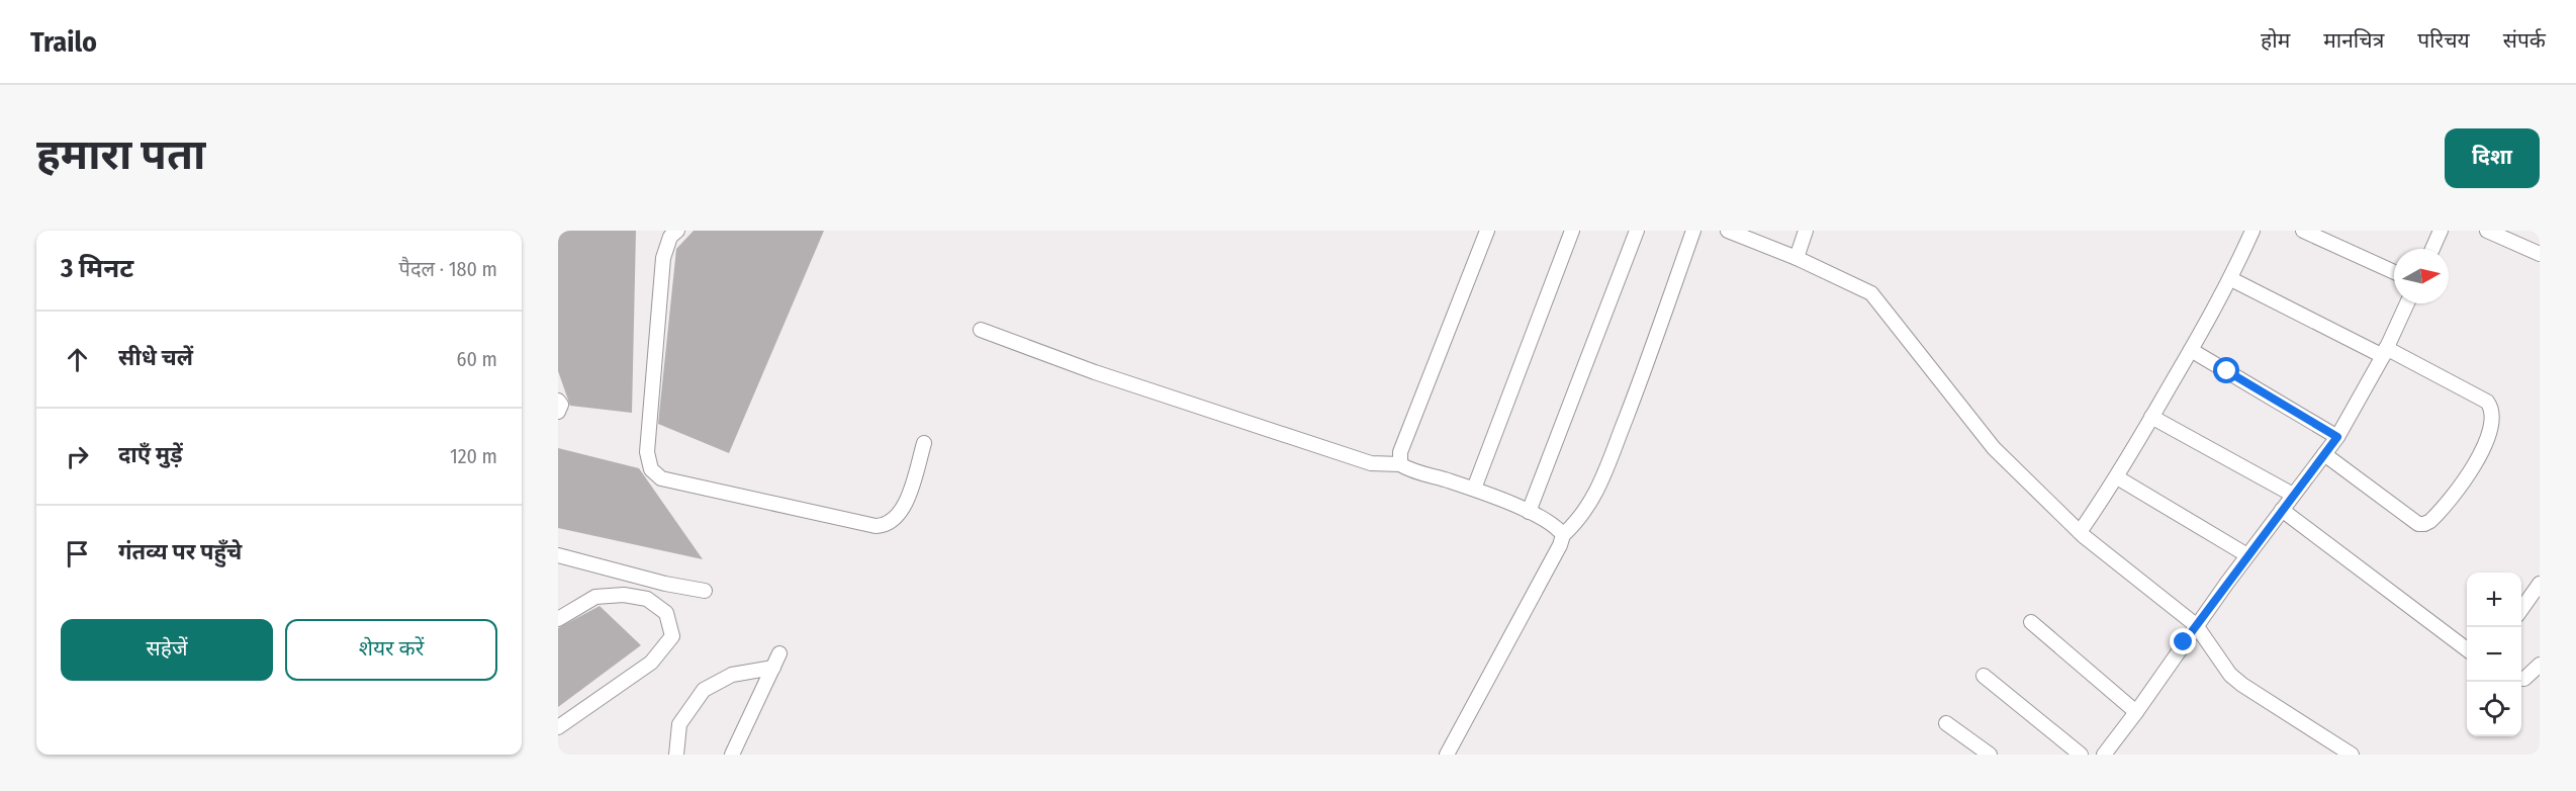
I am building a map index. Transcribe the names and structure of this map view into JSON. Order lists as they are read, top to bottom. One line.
{"north":"right","page":{"header":"Trailo","nav":["होम","मानचित्र","परिचय","संपर्क"],"buttons":["दिशा",["सहेजें","शेयर करें"]],"title":"हमारा पता","heading":["3 मिनट","पैदल · 180 m"],"list":[["सीधे चलें","60 m"],["दाएँ मुड़ें","120 m"],"गंतव्य पर पहुँचे"],"map_buttons":["+","−"]}}
